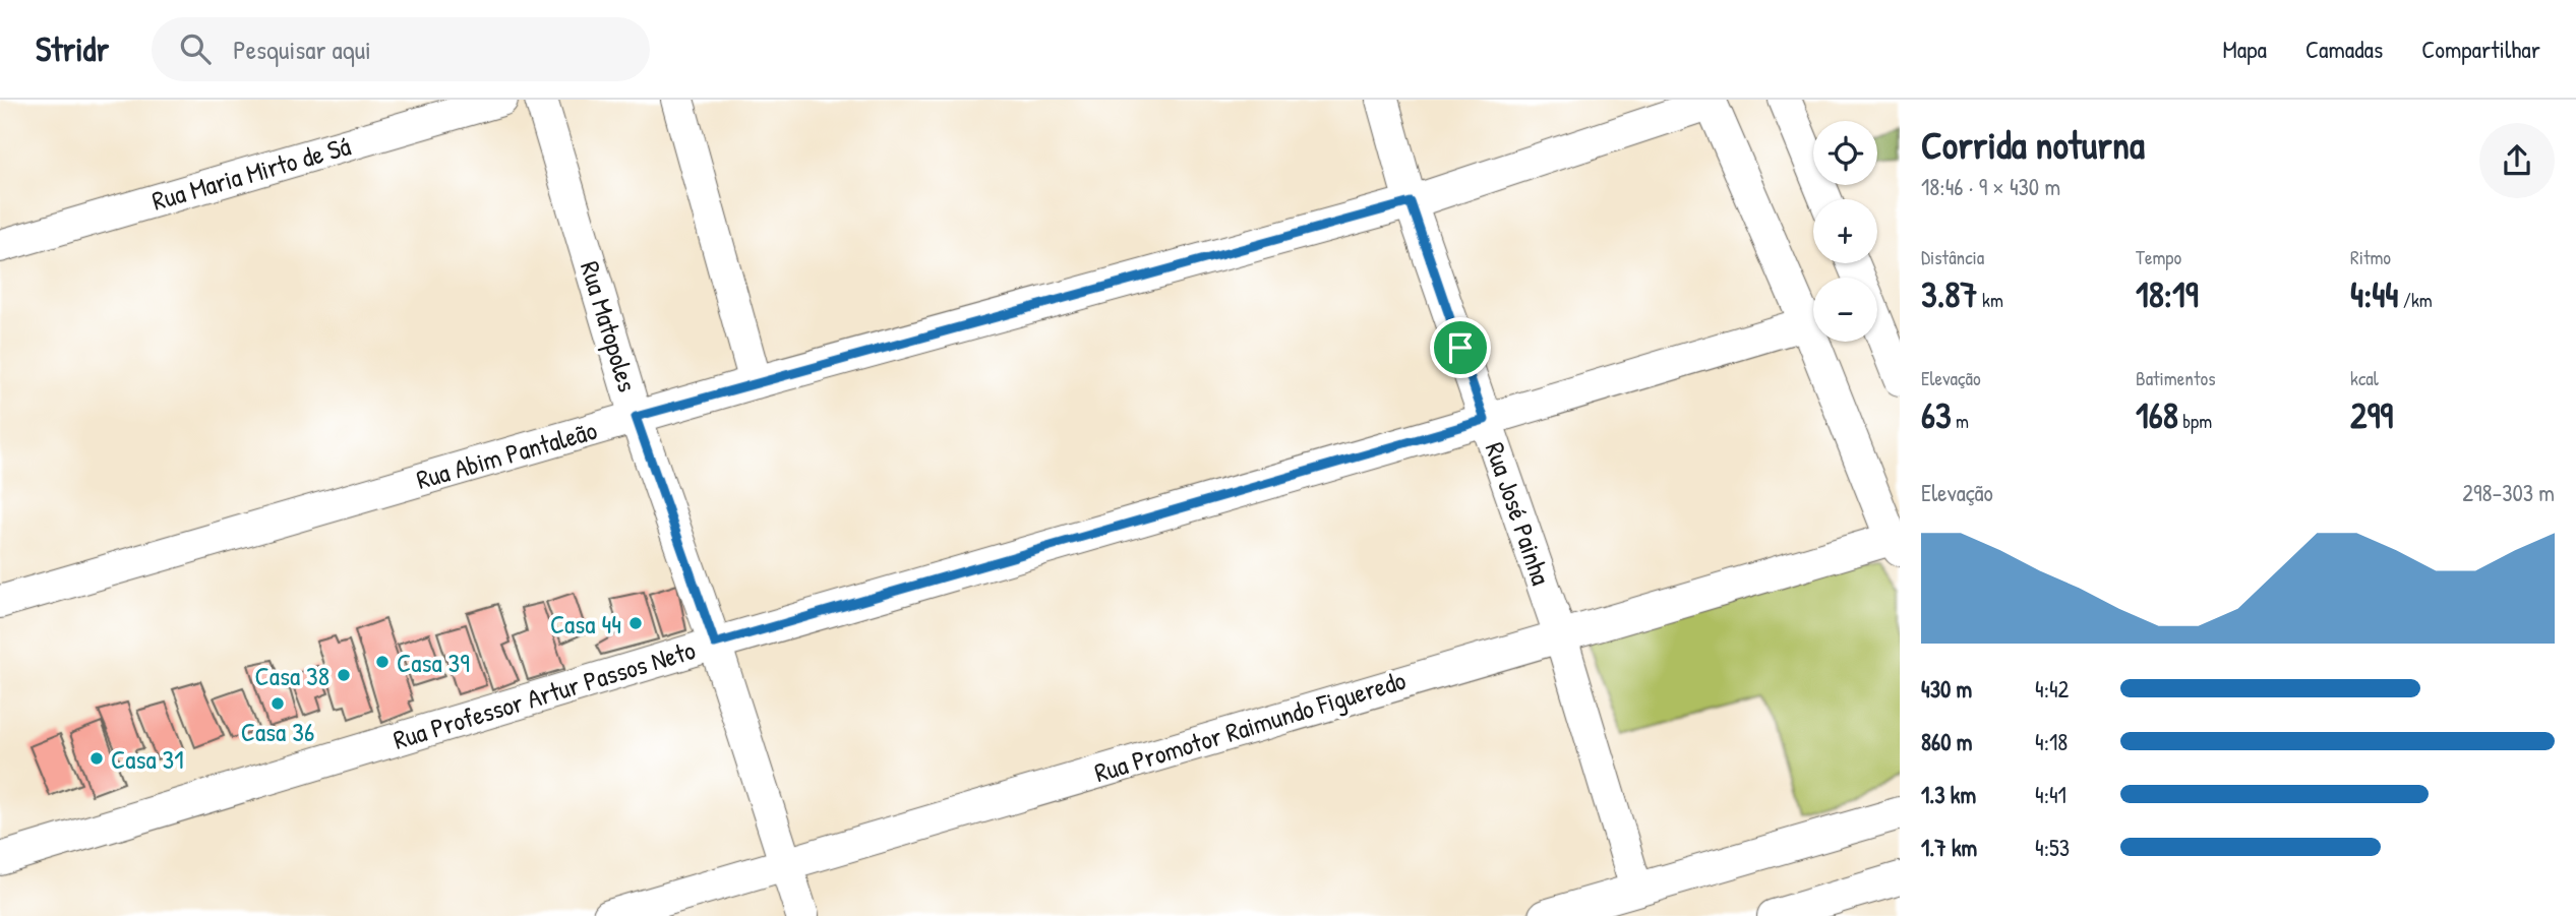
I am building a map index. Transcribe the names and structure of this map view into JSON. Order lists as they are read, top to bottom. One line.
{"streets":{"street":["Rua Maria Mirto de Sá","Rua Matopoles","Rua Abim Pantaleão","Rua José Painha","Rua Professor Artur Passos Neto","Rua Promotor Raimundo Figueredo"]},"crossings":[["Rua Matopoles","Rua Abim Pantaleão"],["Rua Matopoles","Rua Professor Artur Passos Neto"],["Rua Matopoles","Rua Promotor Raimundo Figueredo"],["Rua Abim Pantaleão","Rua José Painha"],["Rua José Painha","Rua Professor Artur Passos Neto"],["Rua José Painha","Rua Promotor Raimundo Figueredo"]],"places":["Casa 44","Casa 39","Casa 38","Casa 36","Casa 31"],"page":{"header":"Stridr","search":"Pesquisar aqui","nav":["Mapa","Camadas","Compartilhar"],"heading":["Corrida noturna","18:46 · 9 × 430 m"],"map_buttons":["+","−"],"stats":[["Distância","3.87 km"],["Tempo","18:19"],["Ritmo","4:44 /km"],["Elevação","63 m"],["Batimentos","168 bpm"],["kcal","299"]],"chart":["Elevação","298–303 m"],"list":[{"name":"430 m","note":"4:42"},{"name":"860 m","note":"4:18"},{"name":"1.3 km","note":"4:41"},{"name":"1.7 km","note":"4:53"}]}}
